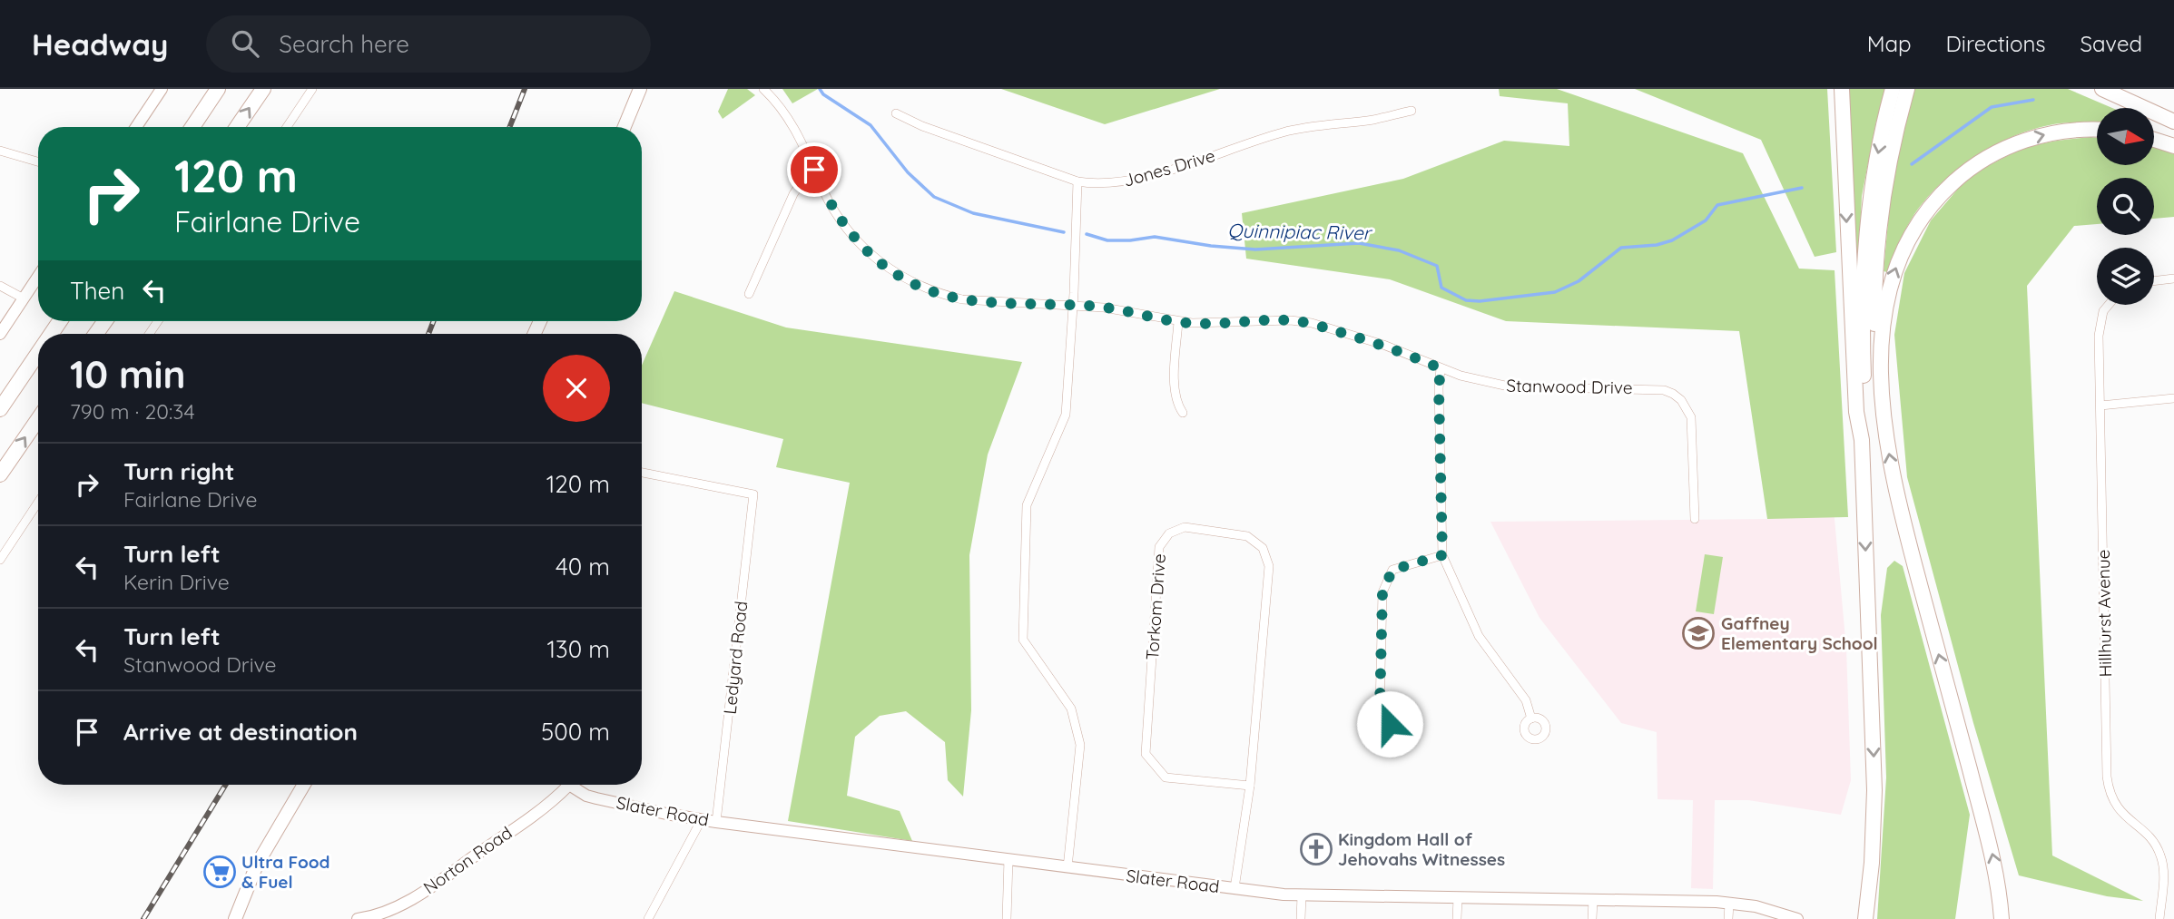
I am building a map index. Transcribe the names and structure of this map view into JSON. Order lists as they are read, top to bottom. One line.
{"streets":{"main road":["Slater Road","Norton Road"],"street":["Jones Drive","Stanwood Drive","Torkom Drive","Hillhurst Avenue","Ledyard Road"]},"crossings":[["Torkom Drive","Slater Road"],["Ledyard Road","Slater Road"]],"water":["Quinnipiac River"],"places":{"school or university":["Gaffney Elementary School"],"church":["Kingdom Hall of Jehovahs Witnesses"],"supermarket":["Ultra Food & Fuel"]},"north":"right","page":{"header":"Headway","search":"Search here","nav":["Map","Directions","Saved"],"turn":["120 m","Fairlane Drive"],"then":"Then","heading":["10 min","790 m · 20:34"],"list":[{"name":"Turn right","note":"Fairlane Drive","value":"120 m"},{"name":"Turn left","note":"Kerin Drive","value":"40 m"},{"name":"Turn left","note":"Stanwood Drive","value":"130 m"},{"name":"Arrive at destination","value":"500 m"}]}}
